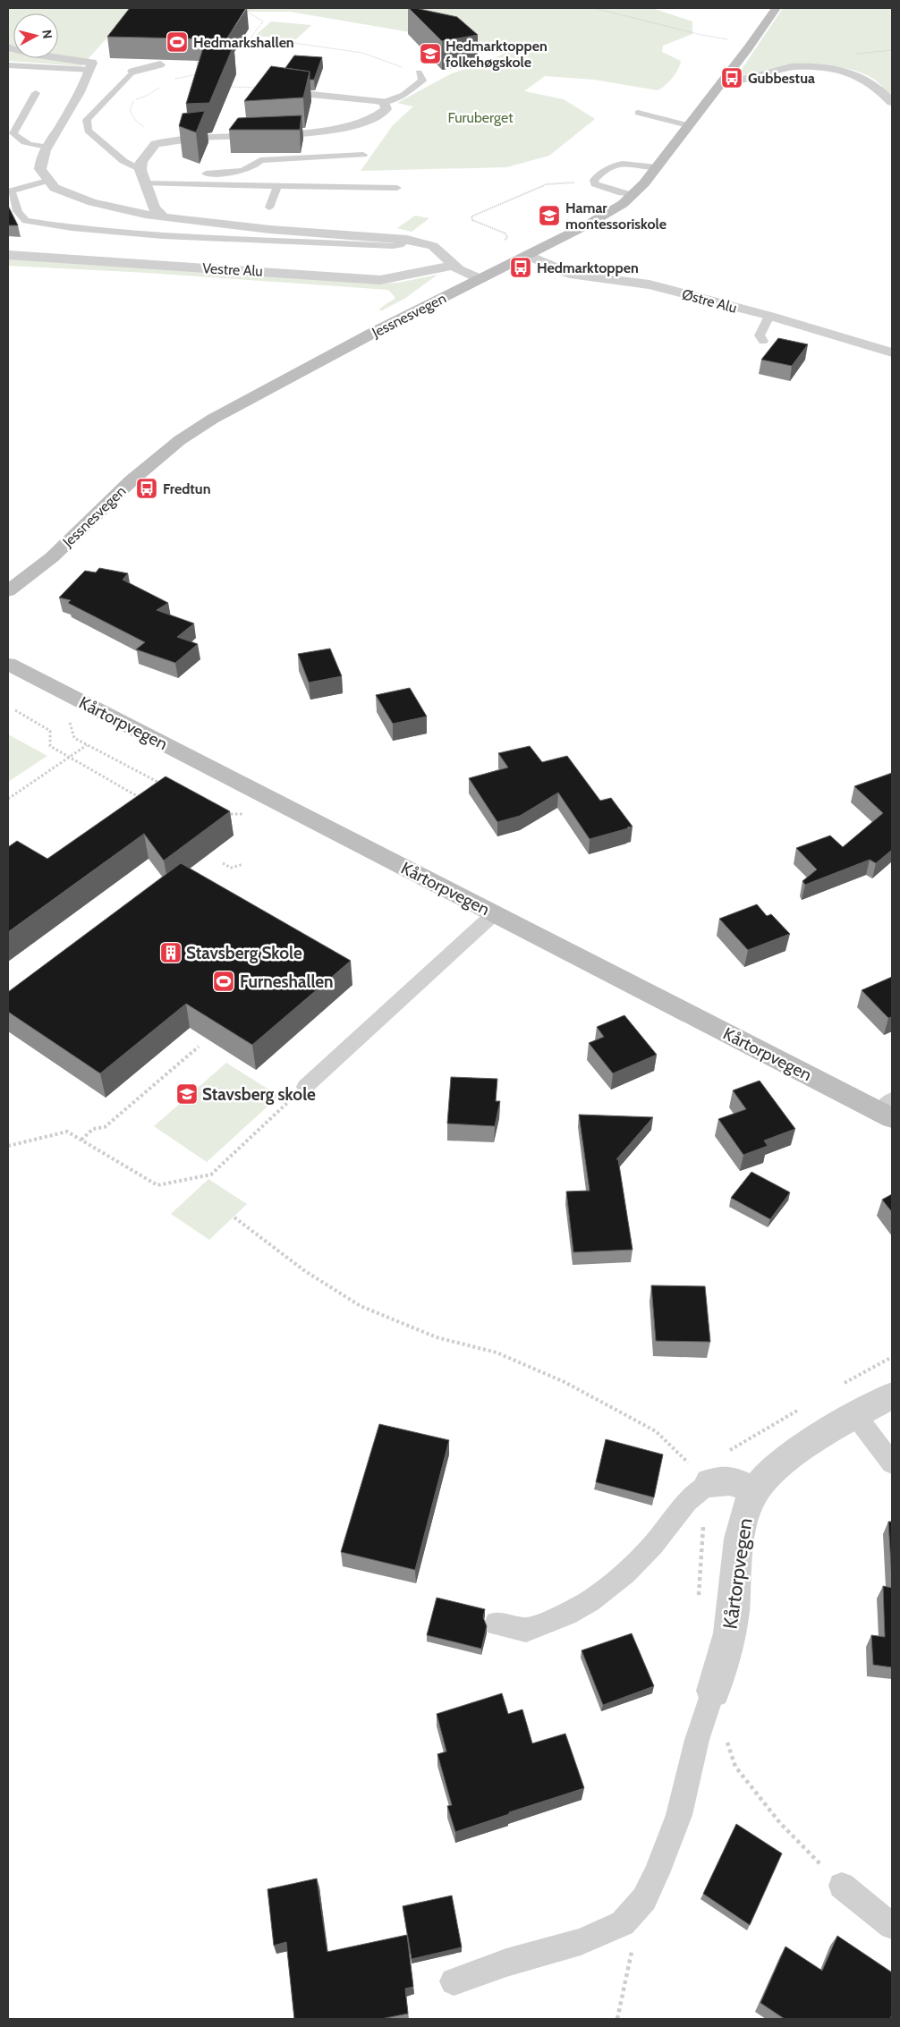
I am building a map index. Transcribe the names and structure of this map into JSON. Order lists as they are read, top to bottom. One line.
{"streets":{"main road":["Jessnesvegen","Kårtorpvegen"],"street":["Vestre Alu","Østre Alu"]},"crossings":[["Østre Alu","Jessnesvegen"]],"parks":["Furuberget"],"places":{"sports":["Hedmarkshallen","Furneshallen"],"school or university":["Hedmarktoppen folkehøgskole","Hamar montessoriskole","Stavsberg skole"],"bus stop":["Gubbestua","Hedmarktoppen","Fredtun"],"building":["Stavsberg Skole"]},"north":"right"}
